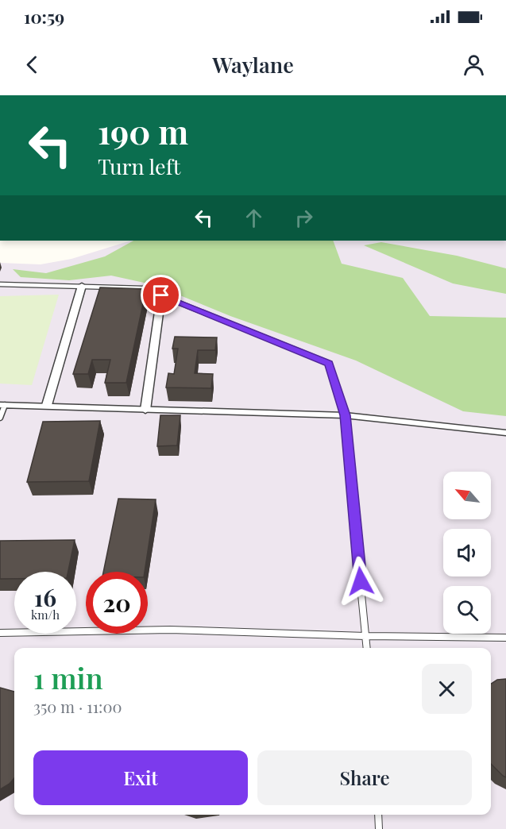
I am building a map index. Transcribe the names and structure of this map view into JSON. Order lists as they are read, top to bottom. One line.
{"north":"top left","page":{"status":"10:59","header":"Waylane","turn":["190 m","Turn left"],"speed":"16 km/h","limit":"20","heading":["1 min","350 m · 11:00"],"buttons":["Exit","Share"]}}
